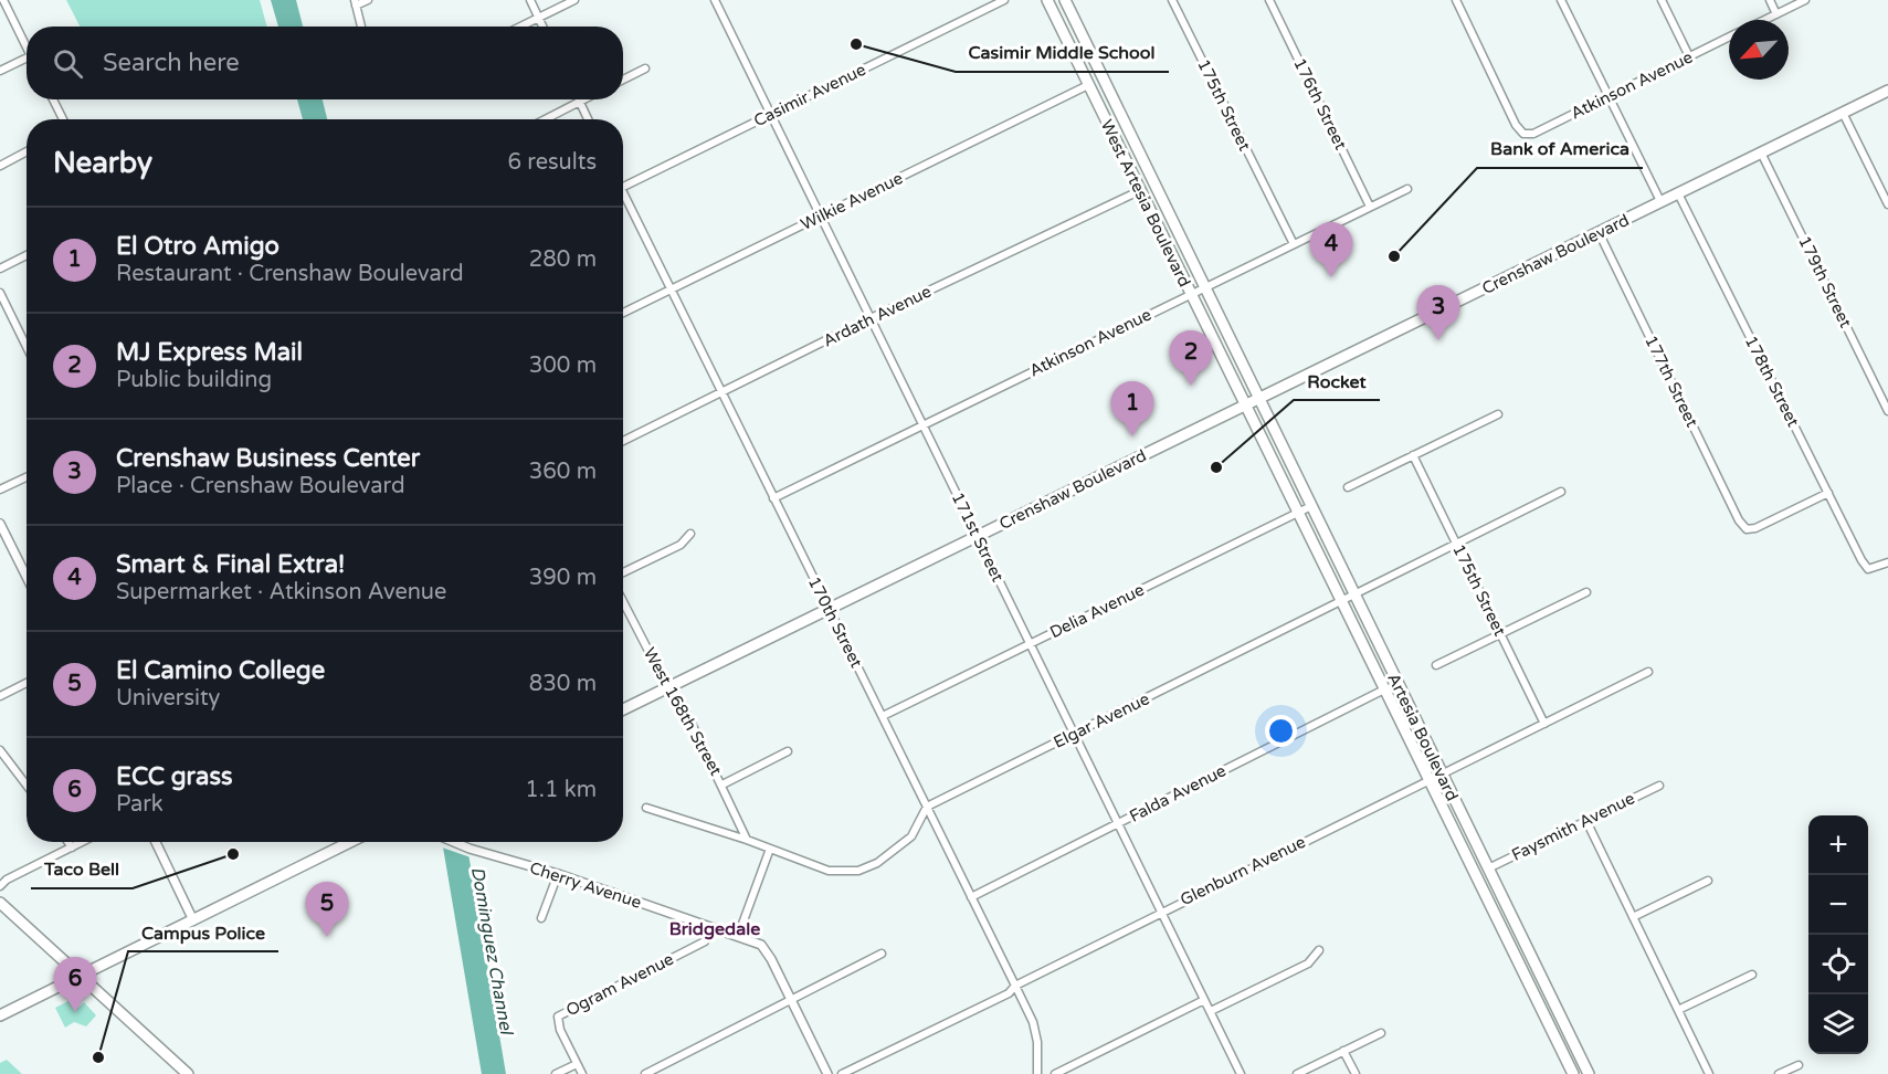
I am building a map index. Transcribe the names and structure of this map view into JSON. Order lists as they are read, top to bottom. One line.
{"streets":{"main road":["West Artesia Boulevard","Crenshaw Boulevard","Artesia Boulevard"],"street":["Atkinson Avenue","Casimir Avenue","176th Street","175th Street","Wilkie Avenue","179th Street","Ardath Avenue","177th Street","178th Street","171st Street","Delia Avenue","170th Street","West 168th Street","Elgar Avenue","Falda Avenue","Faysmith Avenue","Glenburn Avenue","Cherry Avenue","Ogram Avenue"]},"crossings":[["Atkinson Avenue","176th Street"],["Atkinson Avenue","175th Street"],["Atkinson Avenue","West Artesia Boulevard"],["Atkinson Avenue","171st Street"],["Atkinson Avenue","170th Street"],["Casimir Avenue","171st Street"],["175th Street","Elgar Avenue"],["175th Street","Glenburn Avenue"],["Wilkie Avenue","West Artesia Boulevard"],["Wilkie Avenue","171st Street"],["Wilkie Avenue","170th Street"],["West Artesia Boulevard","Crenshaw Boulevard"],["West Artesia Boulevard","Ardath Avenue"],["West Artesia Boulevard","Artesia Boulevard"],["Crenshaw Boulevard","179th Street"],["Crenshaw Boulevard","177th Street"],["Crenshaw Boulevard","178th Street"],["Crenshaw Boulevard","171st Street"],["Crenshaw Boulevard","170th Street"],["Crenshaw Boulevard","West 168th Street"],["Crenshaw Boulevard","Artesia Boulevard"],["Ardath Avenue","171st Street"],["Ardath Avenue","170th Street"],["177th Street","178th Street"],["171st Street","Delia Avenue"],["171st Street","Elgar Avenue"],["171st Street","Falda Avenue"],["171st Street","Glenburn Avenue"],["Delia Avenue","170th Street"],["Delia Avenue","Artesia Boulevard"],["170th Street","Elgar Avenue"],["170th Street","Falda Avenue"],["170th Street","Glenburn Avenue"],["Elgar Avenue","Artesia Boulevard"],["Artesia Boulevard","Falda Avenue"],["Artesia Boulevard","Faysmith Avenue"],["Artesia Boulevard","Glenburn Avenue"],["Cherry Avenue","Ogram Avenue"]],"districts":["Bridgedale"],"water":["Dominguez Channel"],"places":["Casimir Middle School","Bank of America","Rocket","Taco Bell","Campus Police"],"north":"bottom left","page":{"search":"Search here","heading":["Nearby","6 results"],"list":[{"mark":"1","name":"El Otro Amigo","note":"Restaurant · Crenshaw Boulevard","value":"280 m"},{"mark":"2","name":"MJ Express Mail","note":"Public building","value":"300 m"},{"mark":"3","name":"Crenshaw Business Center","note":"Place · Crenshaw Boulevard","value":"360 m"},{"mark":"4","name":"Smart & Final Extra!","note":"Supermarket · Atkinson Avenue","value":"390 m"},{"mark":"5","name":"El Camino College","note":"University","value":"830 m"},{"mark":"6","name":"ECC grass","note":"Park","value":"1.1 km"}],"pins":["4","3","2","1","5","6"],"map_buttons":["+","−"]}}
